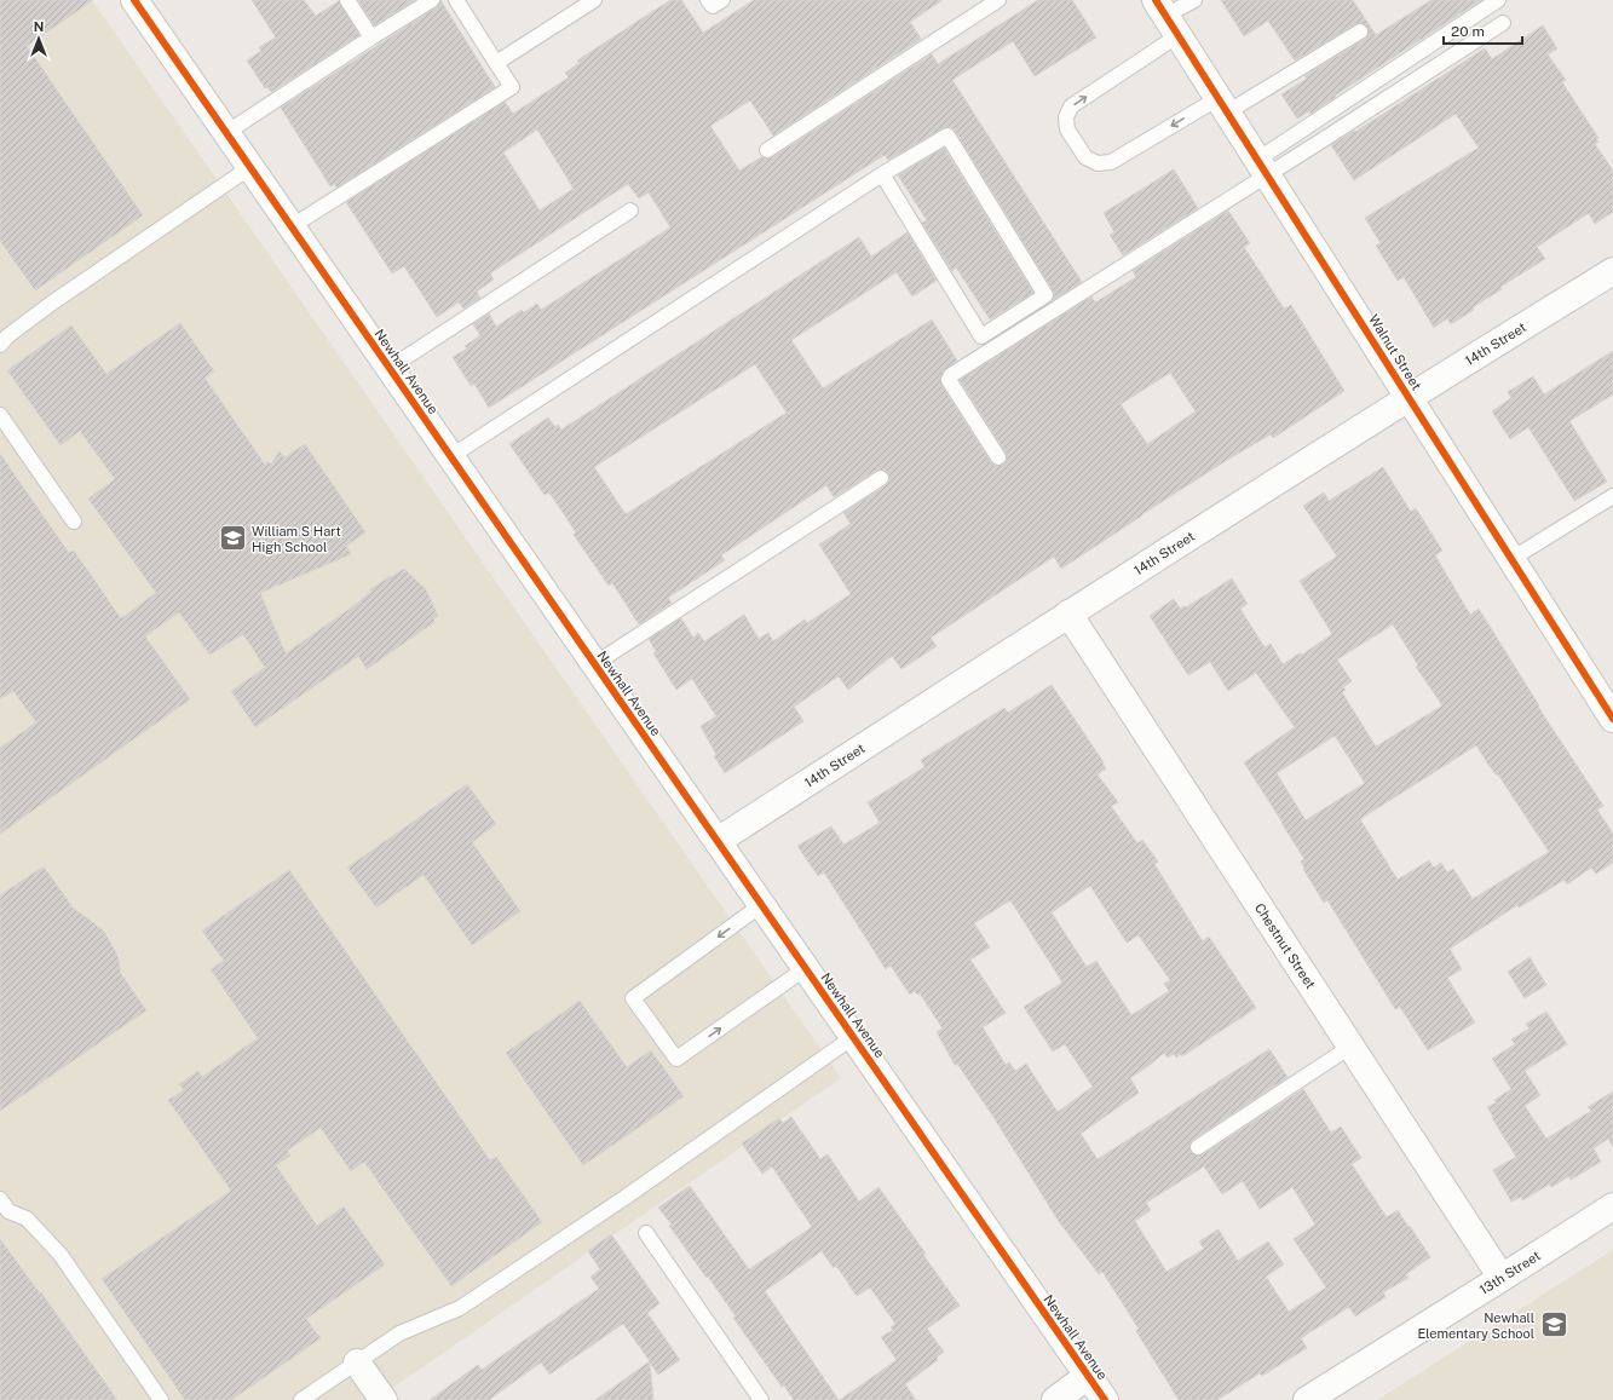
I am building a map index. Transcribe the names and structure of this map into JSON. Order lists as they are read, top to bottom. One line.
{"streets":{"street":["14th Street","Walnut Street","Newhall Avenue","Chestnut Street","13th Street"]},"crossings":[["14th Street","Walnut Street"],["14th Street","Newhall Avenue"],["14th Street","Chestnut Street"],["Chestnut Street","13th Street"]],"places":{"school or university":["William S Hart High School","Newhall Elementary School"]},"scale_bar":"20 m","north":"top"}
